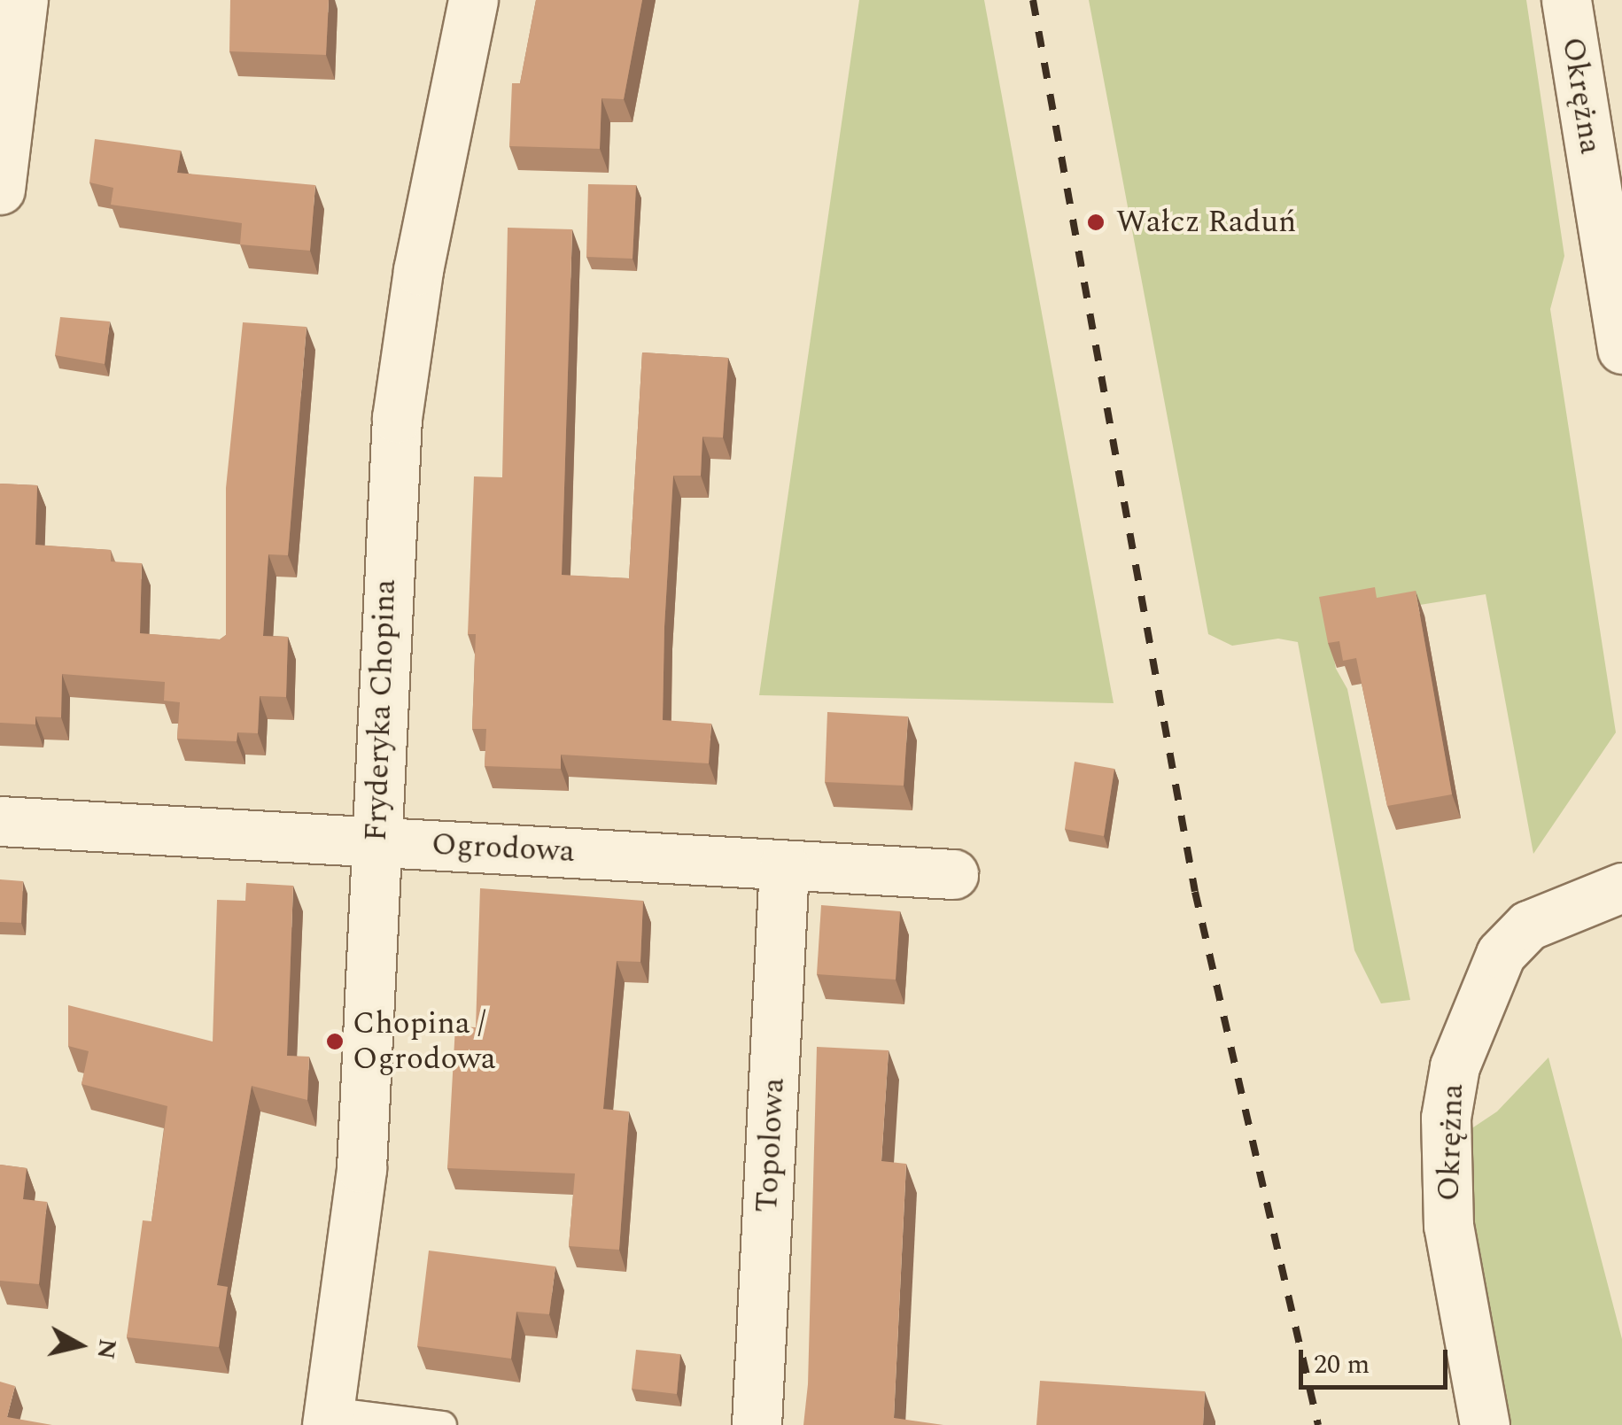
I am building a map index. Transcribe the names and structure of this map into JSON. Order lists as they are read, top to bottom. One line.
{"streets":{"street":["Okrężna","Fryderyka Chopina","Ogrodowa","Topolowa"]},"crossings":[["Fryderyka Chopina","Ogrodowa"],["Ogrodowa","Topolowa"]],"places":["Wałcz Raduń","Chopina / Ogrodowa"],"scale_bar":"20 m","north":"right"}
